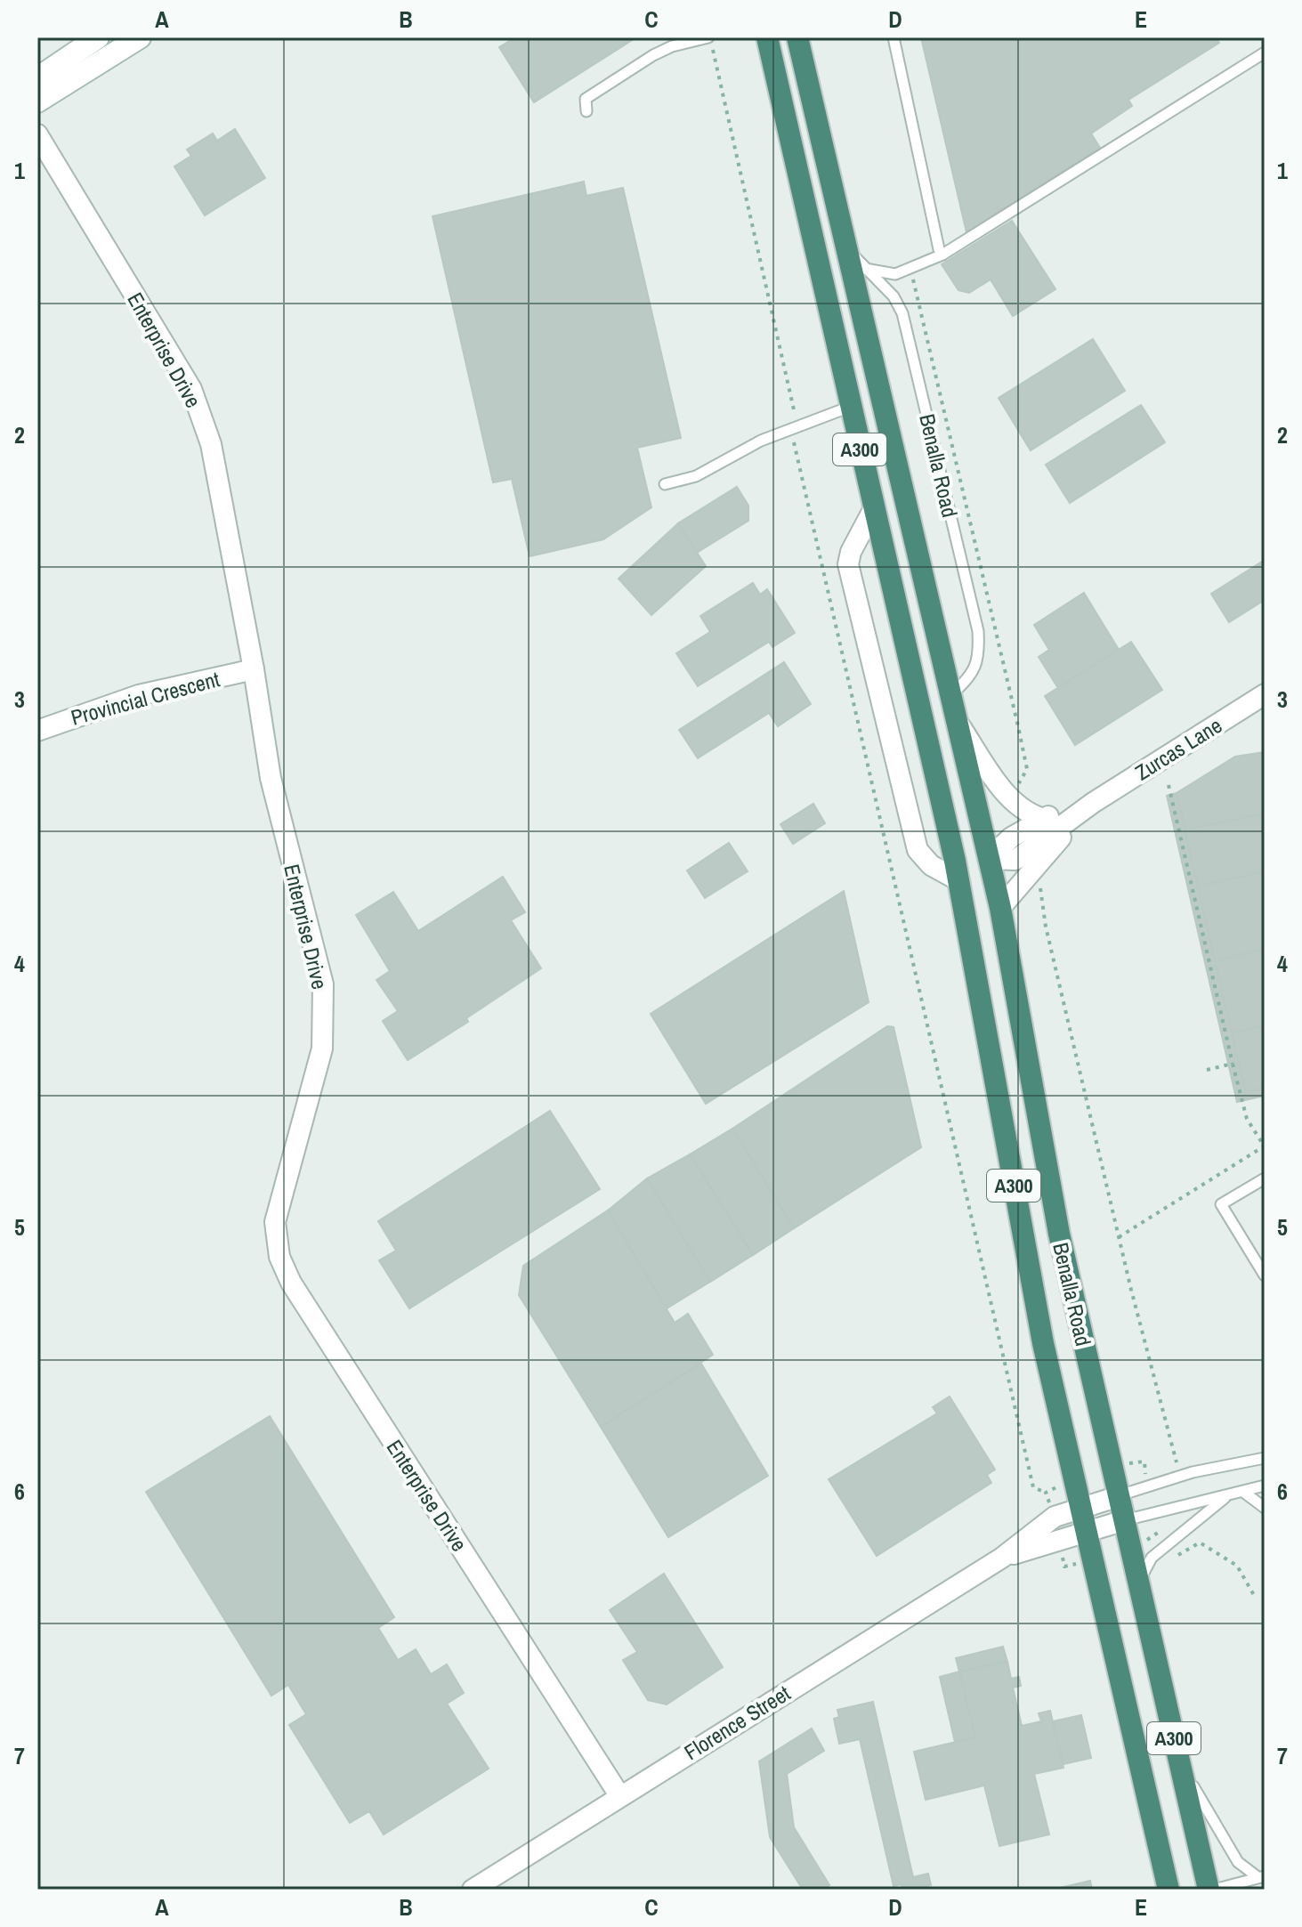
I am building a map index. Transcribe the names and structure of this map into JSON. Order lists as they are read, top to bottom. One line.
{"streets":{"highway":["A300","Benalla Road"],"street":["Enterprise Drive","Provincial Crescent","Zurcas Lane","Florence Street"]},"crossings":[["Enterprise Drive","Provincial Crescent"],["Enterprise Drive","Florence Street"],["Benalla Road","Zurcas Lane"],["Benalla Road","Florence Street"]],"grid":{"columns":["A","B","C","D","E"],"rows":["1","2","3","4","5","6","7"]}}
